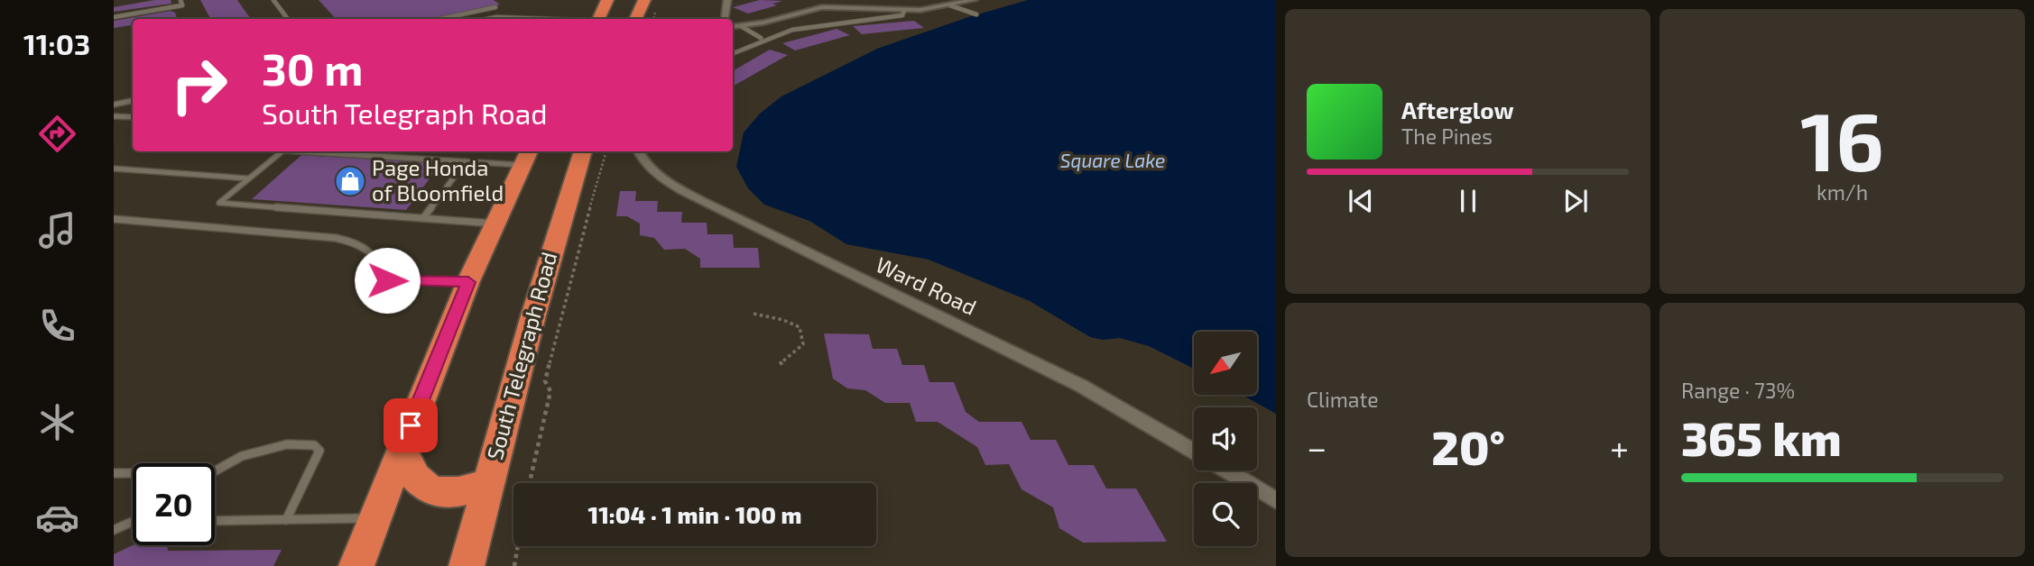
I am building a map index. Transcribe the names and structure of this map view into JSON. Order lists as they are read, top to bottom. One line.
{"streets":{"highway":["South Telegraph Road"],"street":["Ward Road"]},"water":["Square Lake"],"places":{"shop":["Page Honda of Bloomfield"]},"north":"bottom left","page":{"tabs":"11:03","tile":[["16","km/h"],"Climate",["Range · 73%","365 km"]],"turn":["30 m","South Telegraph Road"],"song":["Afterglow","The Pines"],"heat":["−","20°","+"],"limit":"20","trip":"11:04 · 1 min · 100 m"}}
